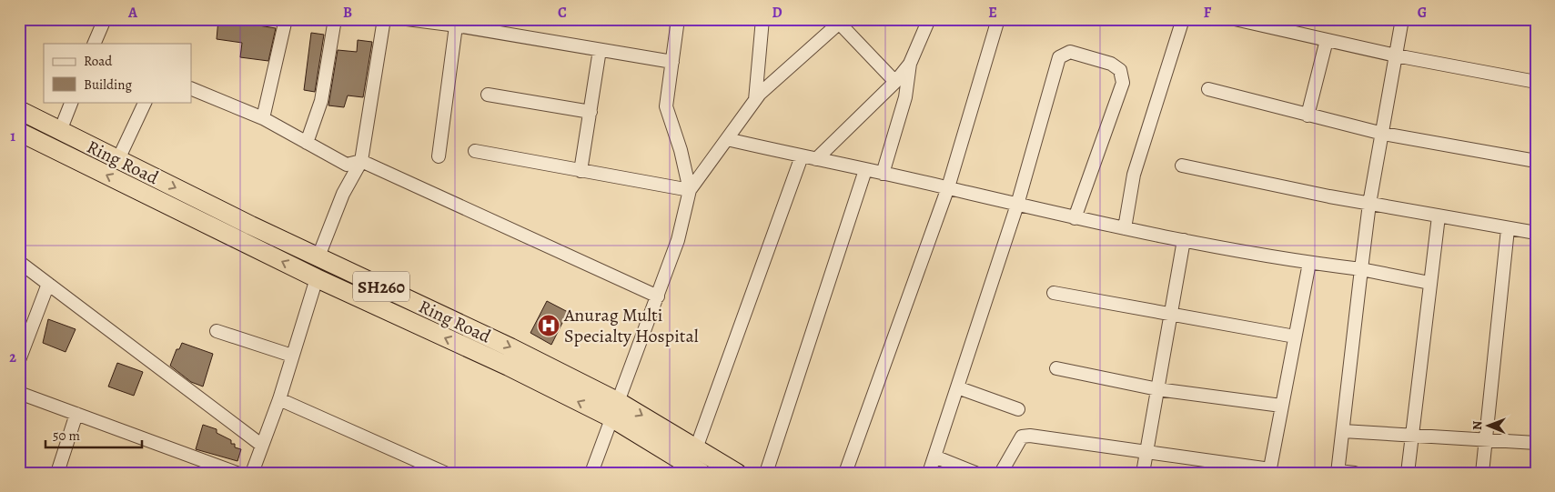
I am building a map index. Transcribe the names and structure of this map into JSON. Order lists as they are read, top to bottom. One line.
{"streets":{"highway":["Ring Road","SH260"]},"places":{"hospital":["Anurag Multi Specialty Hospital"]},"legend":["Road","Building"],"scale_bar":"50 m","north":"left","grid":{"columns":["A","B","C","D","E","F","G"],"rows":["1","2"]}}
